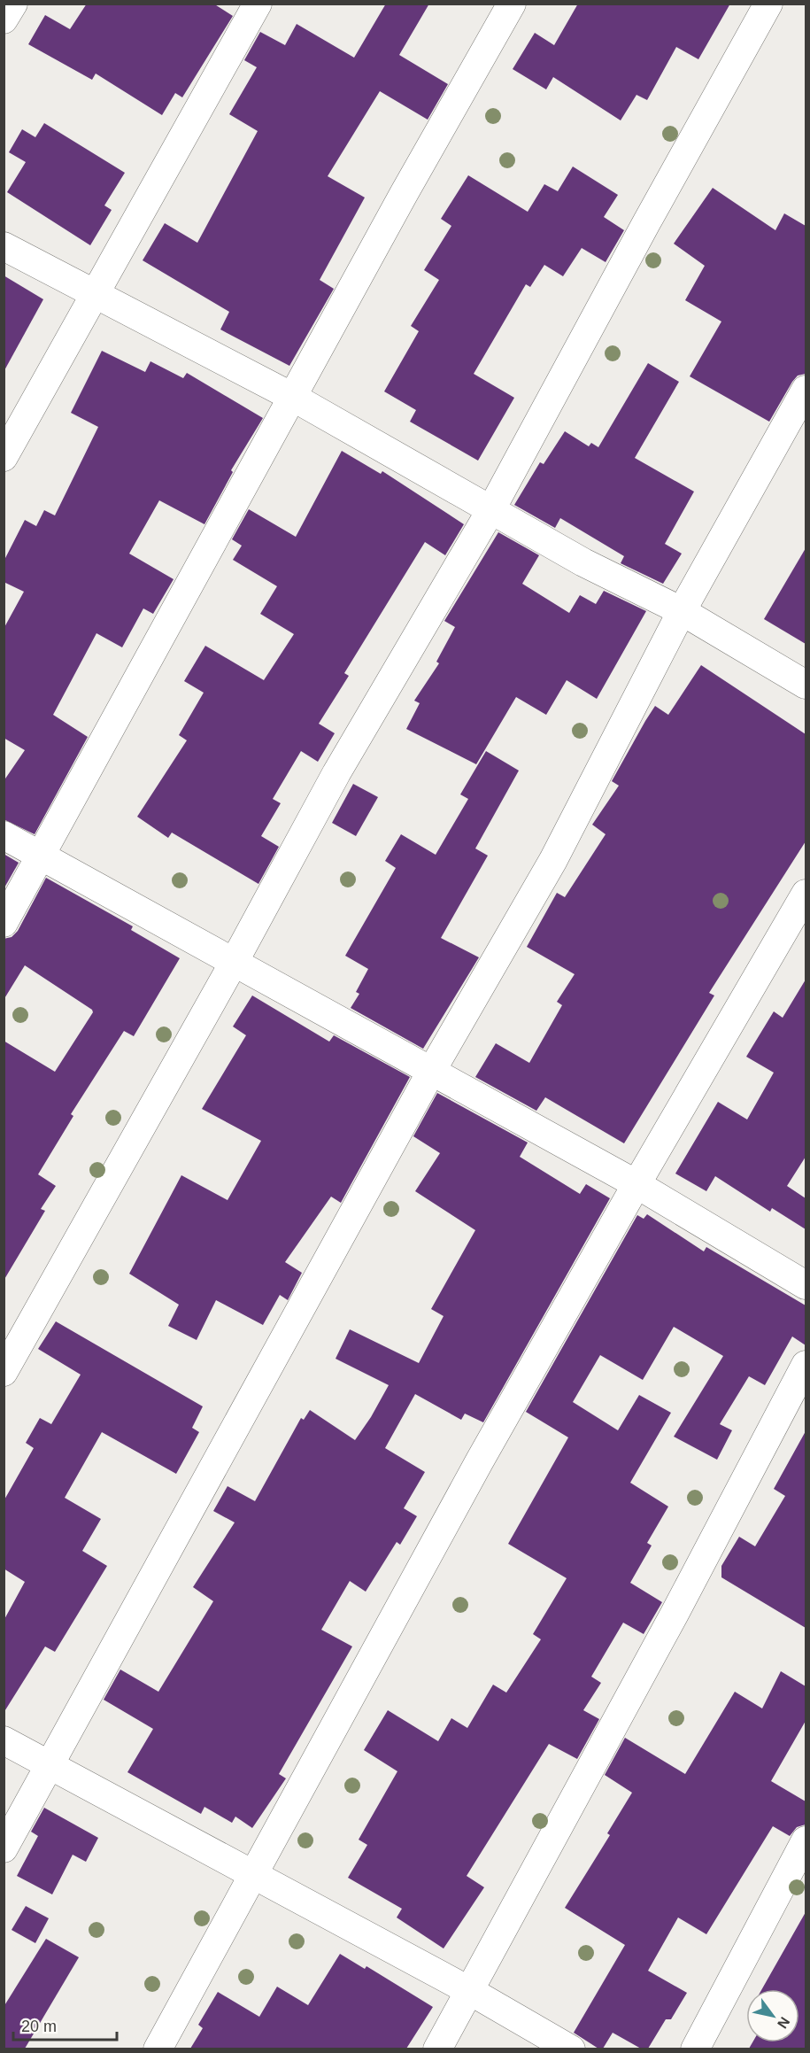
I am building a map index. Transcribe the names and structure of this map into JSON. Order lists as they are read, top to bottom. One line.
{"scale_bar":"20 m","north":"bottom right"}
